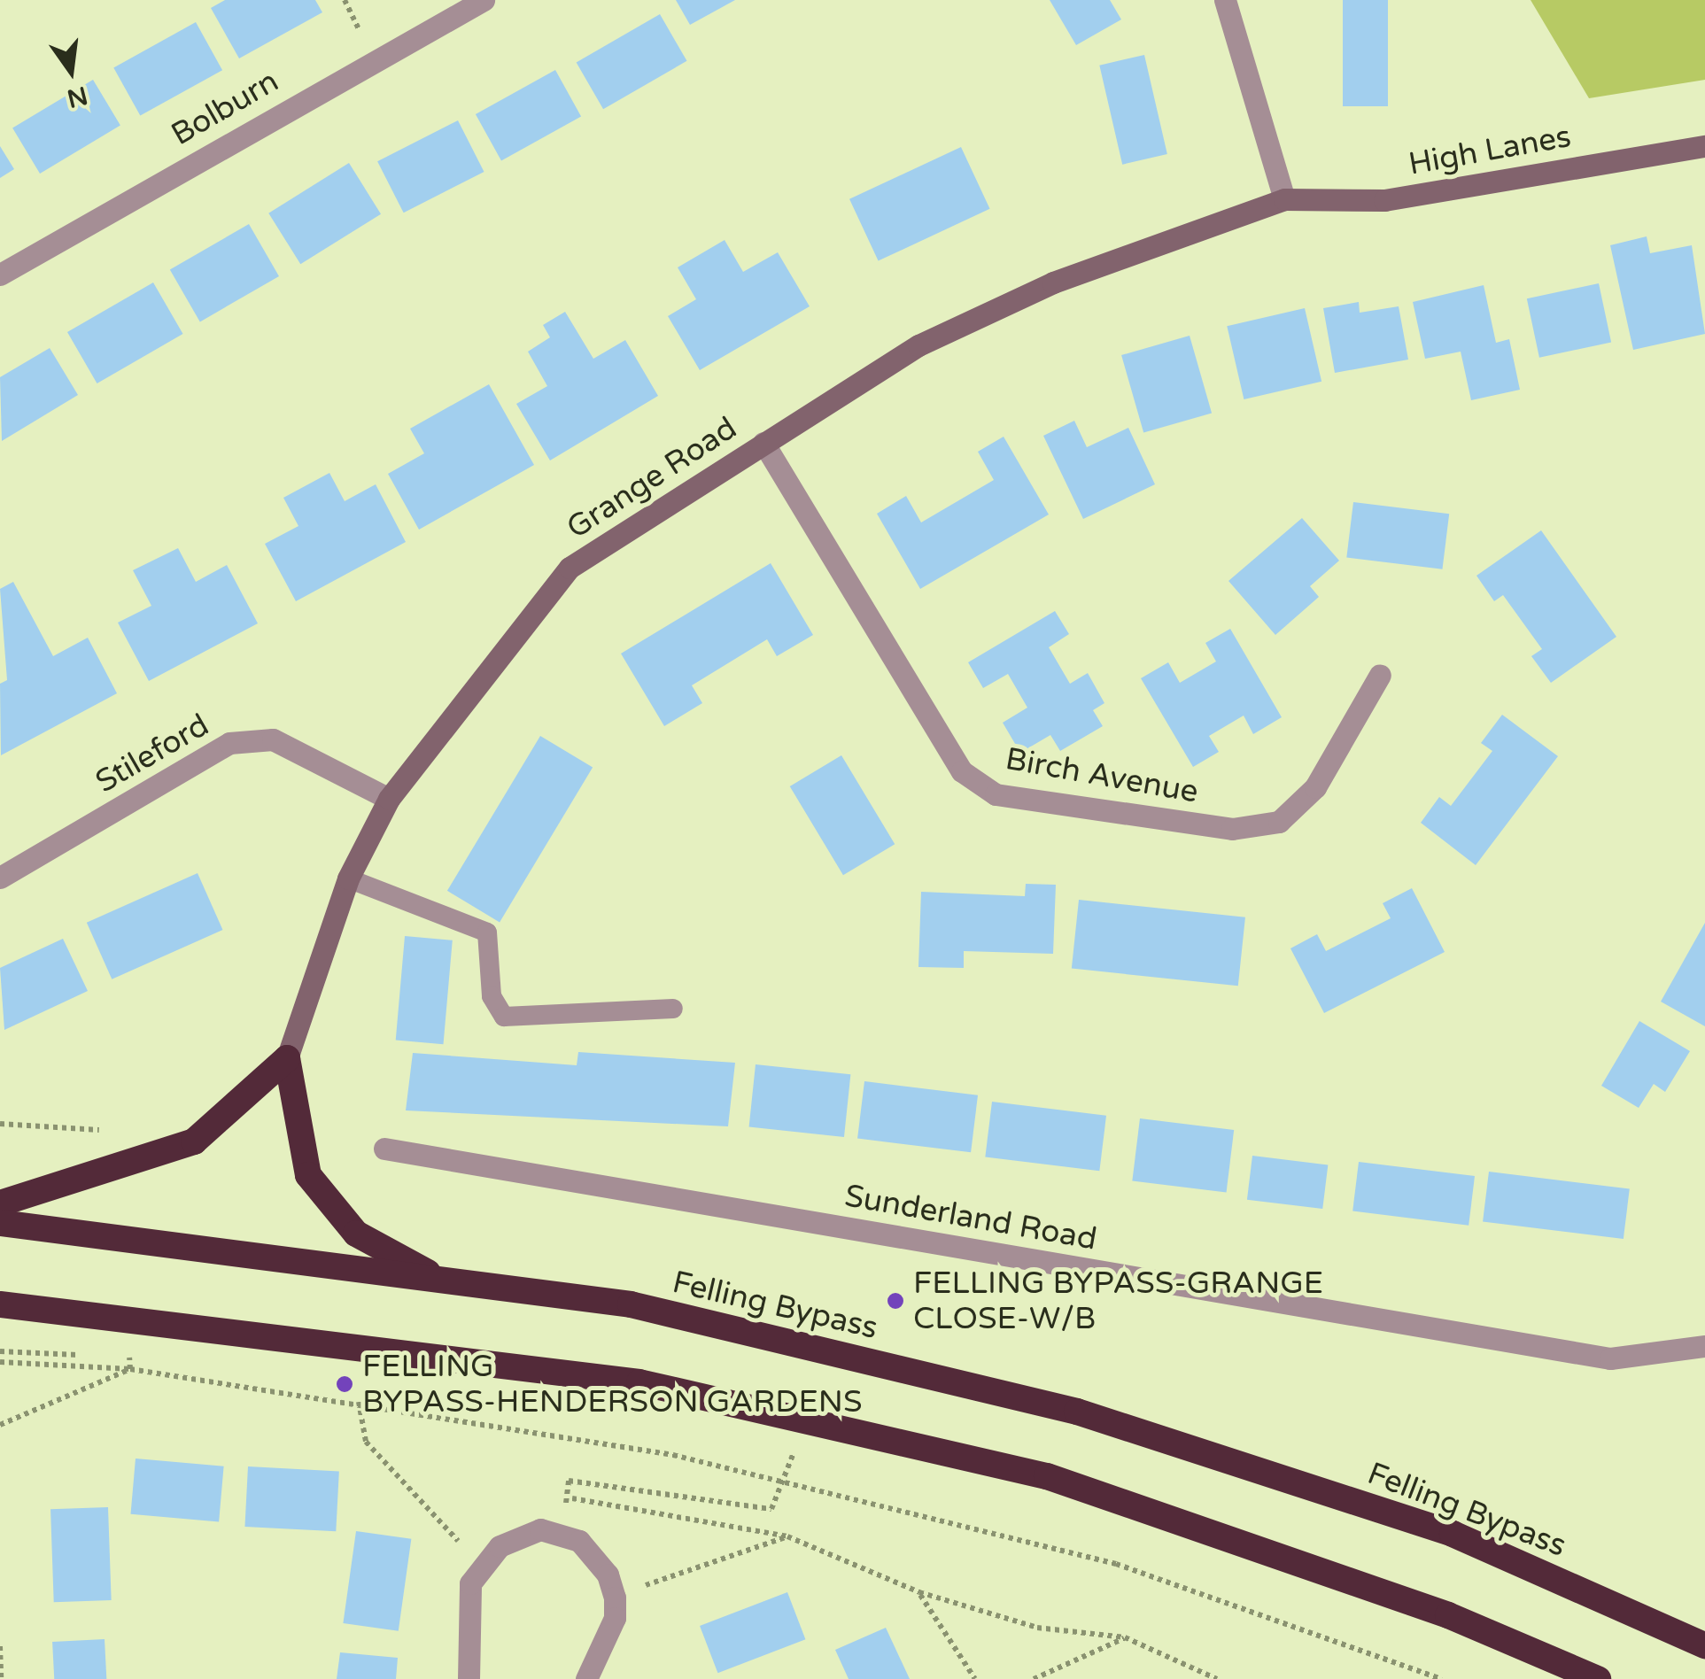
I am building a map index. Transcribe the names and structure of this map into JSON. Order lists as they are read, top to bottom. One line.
{"streets":{"highway":["Felling Bypass"],"street":["Bolburn","High Lanes","Grange Road","Stileford","Birch Avenue","Sunderland Road"]},"crossings":[["High Lanes","Grange Road"],["Grange Road","Stileford"],["Grange Road","Birch Avenue"]],"places":["FELLING BYPASS-GRANGE CLOSE-W/B","FELLING BYPASS-HENDERSON GARDENS"],"north":"bottom"}
